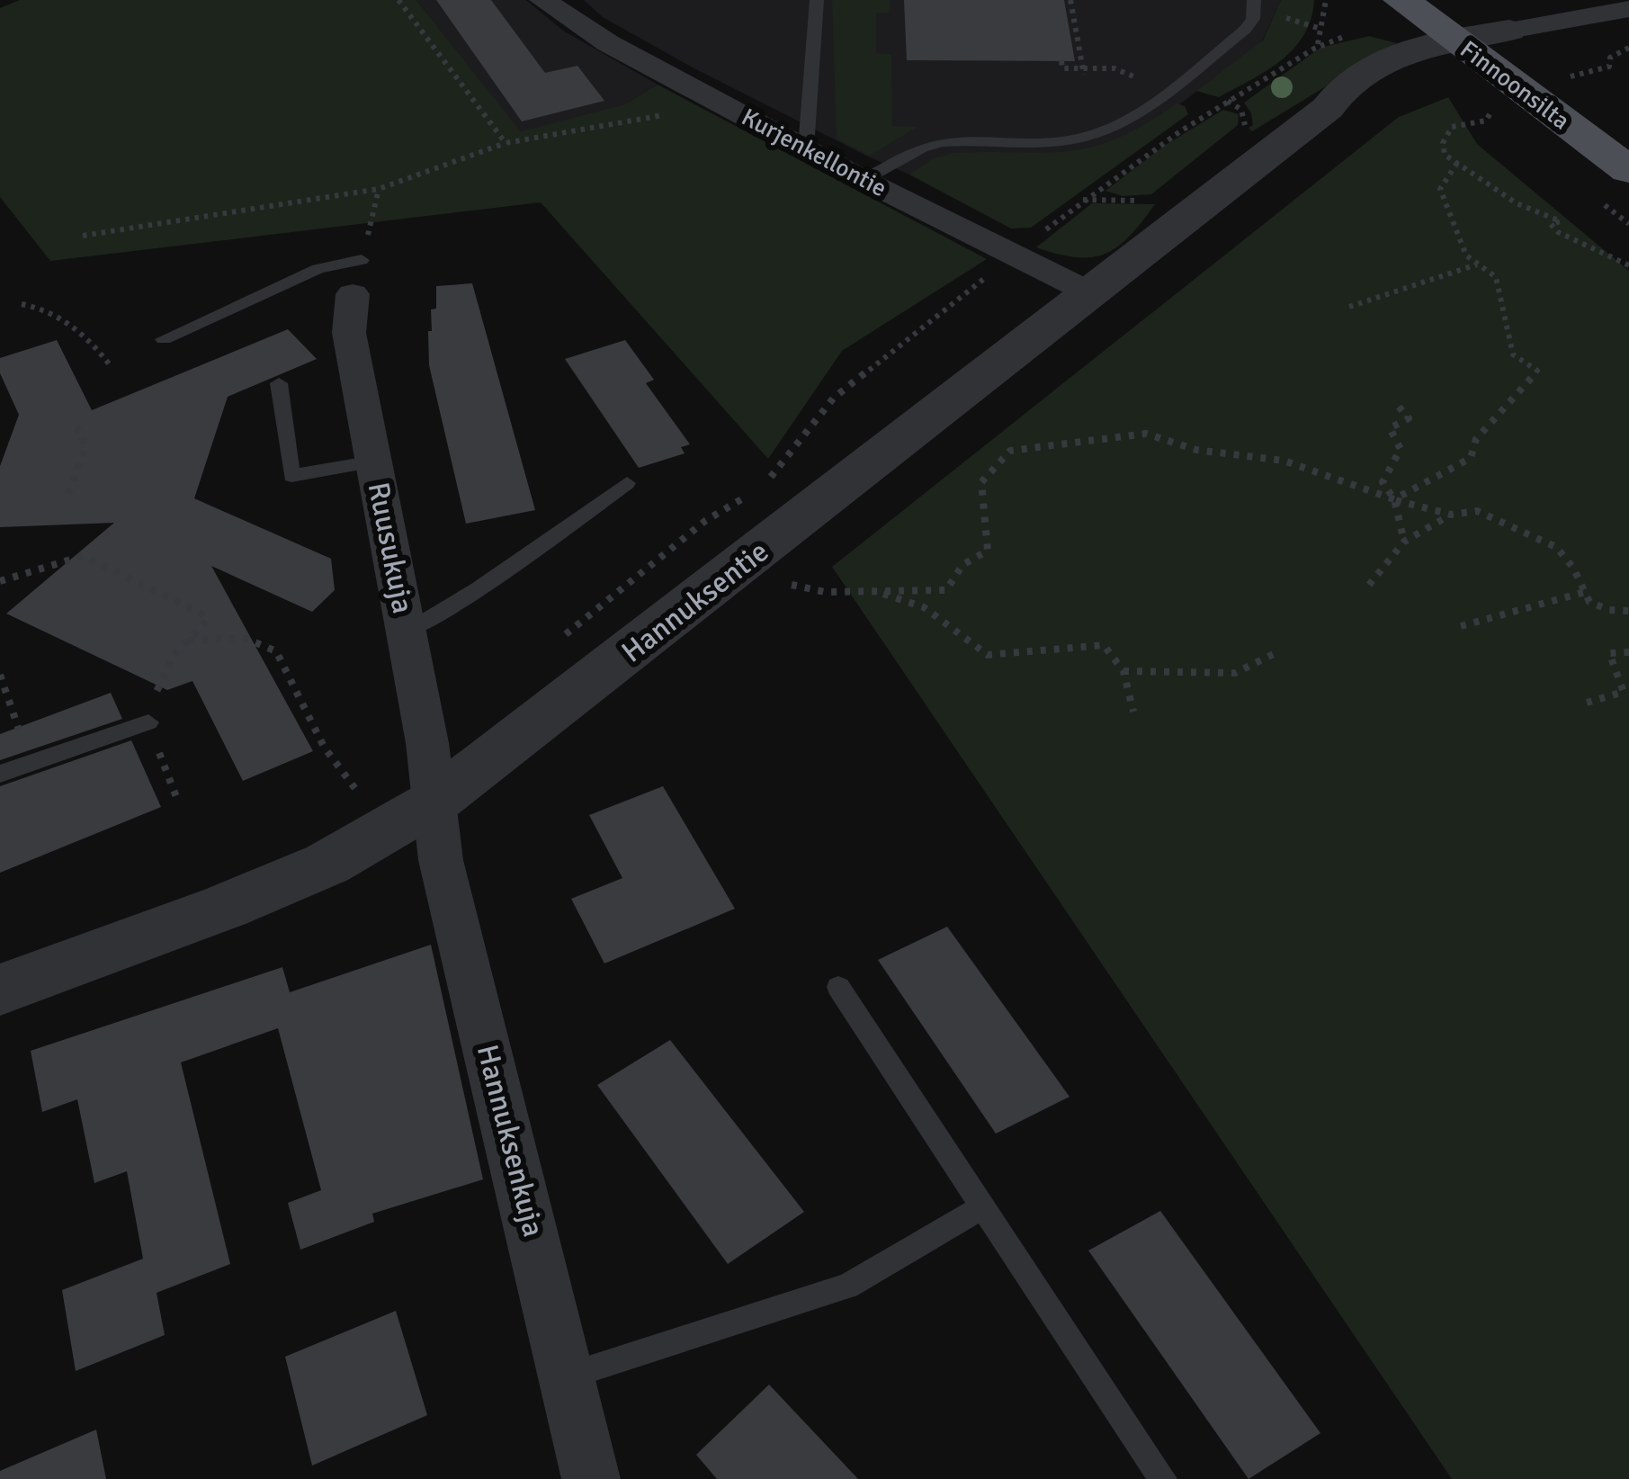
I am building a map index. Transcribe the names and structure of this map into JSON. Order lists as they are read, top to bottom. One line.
{"streets":{"main road":["Finnoonsilta"],"street":["Kurjenkellontie","Ruusukuja","Hannuksentie","Hannuksenkuja"]},"crossings":[["Finnoonsilta","Hannuksentie"],["Kurjenkellontie","Hannuksentie"],["Ruusukuja","Hannuksentie"],["Ruusukuja","Hannuksenkuja"],["Hannuksentie","Hannuksenkuja"]]}
